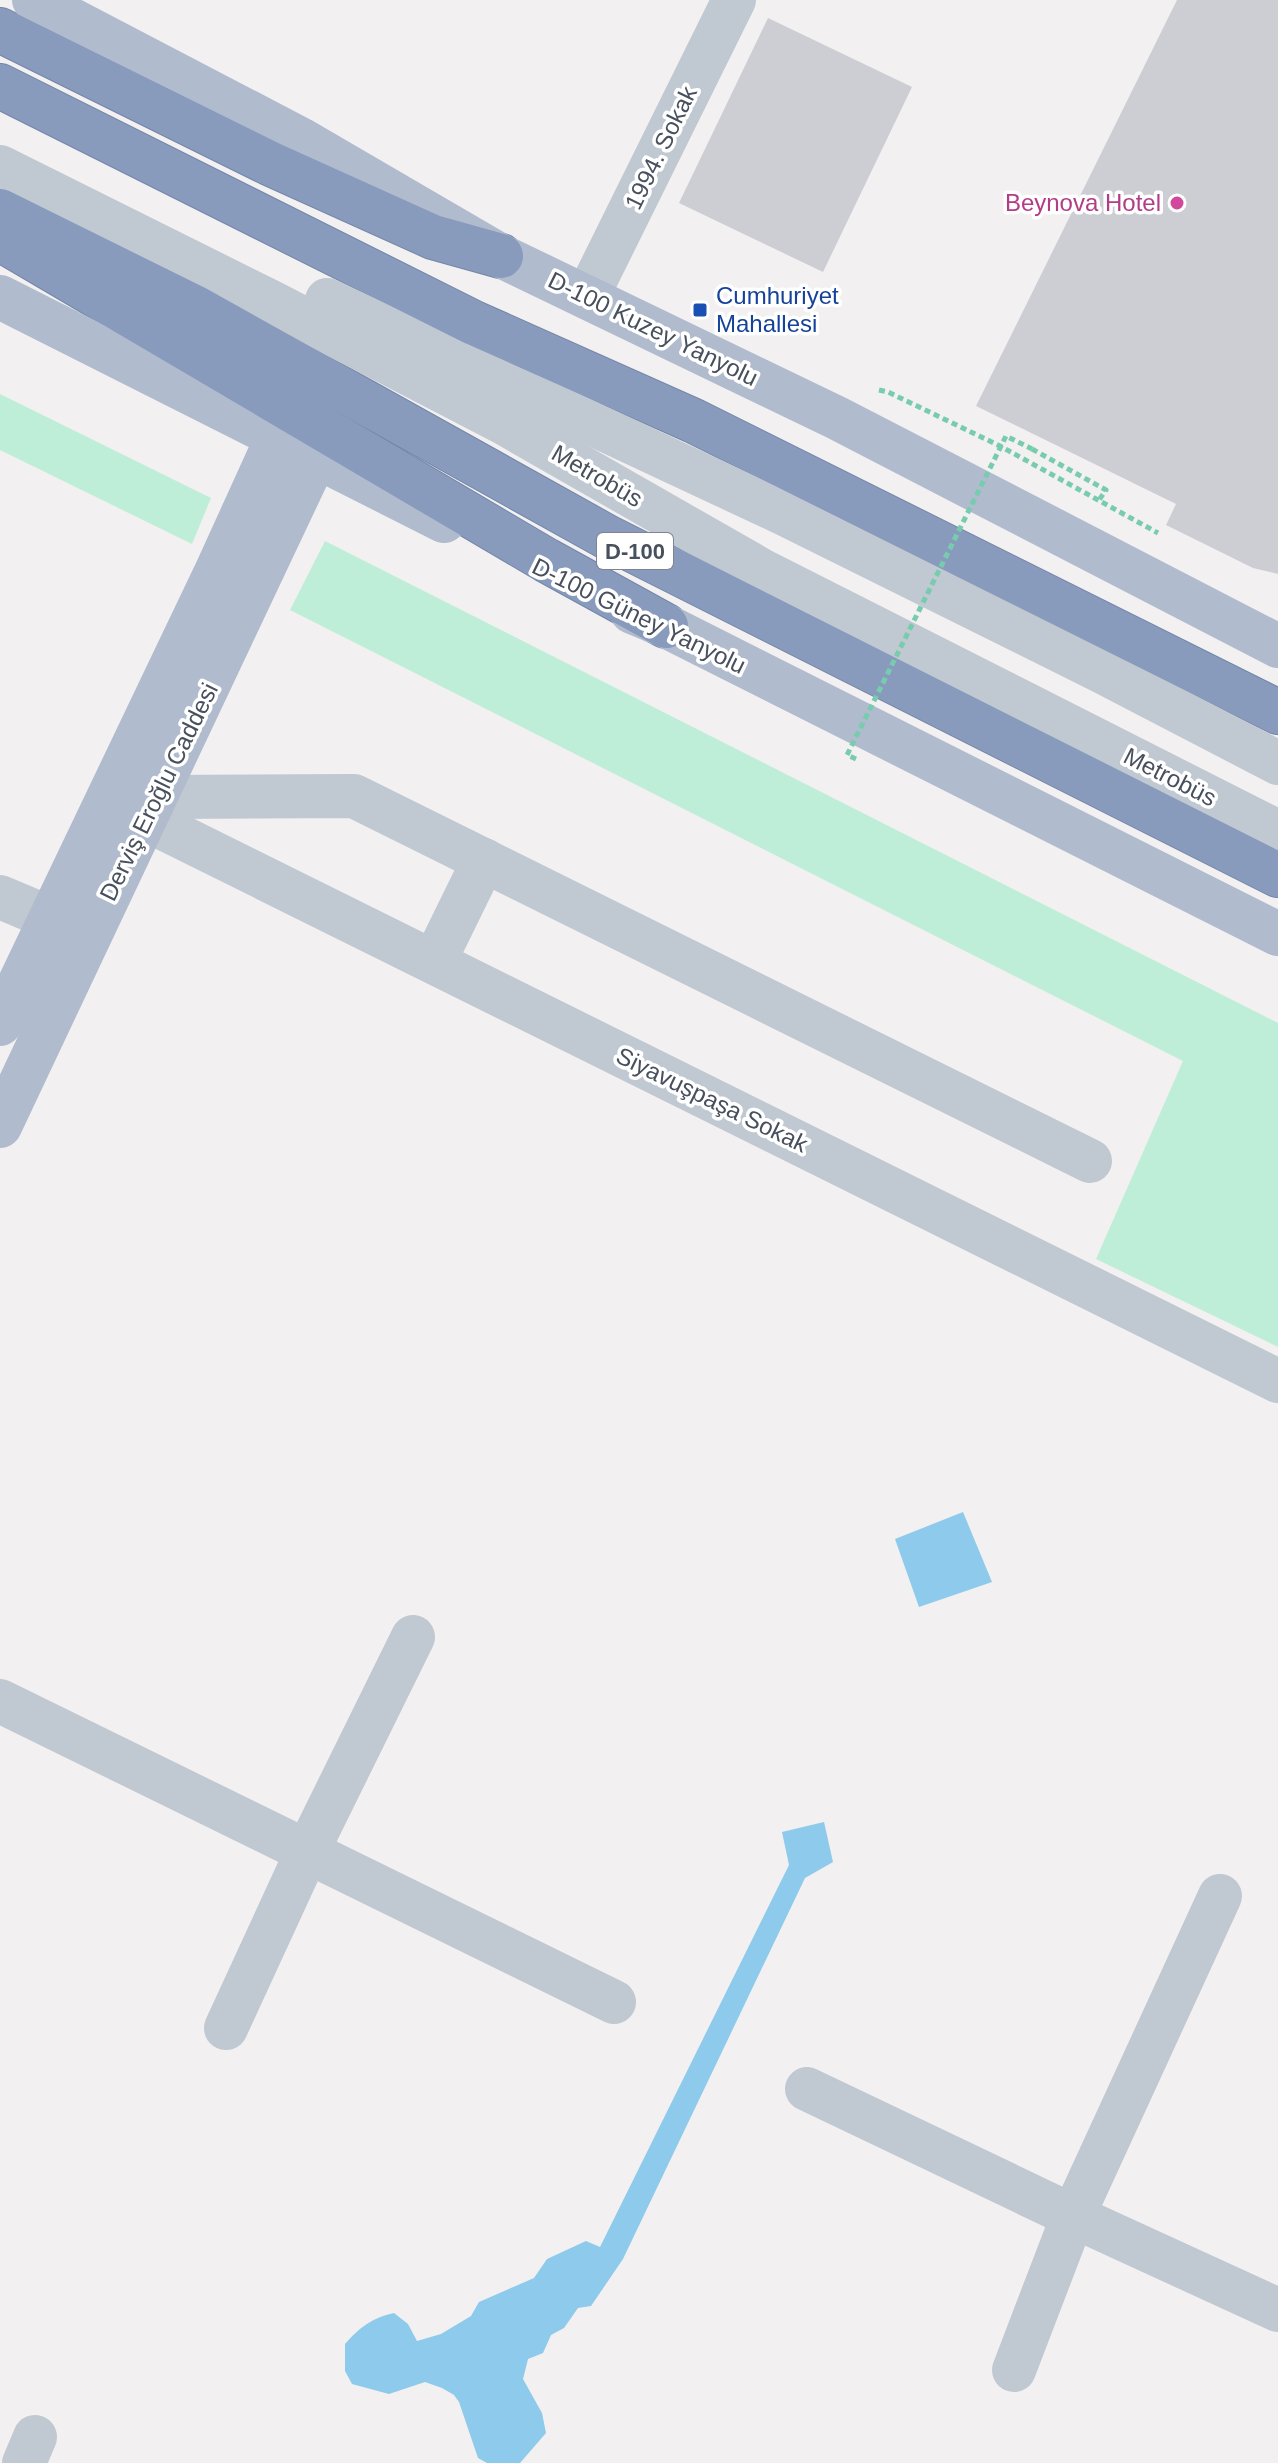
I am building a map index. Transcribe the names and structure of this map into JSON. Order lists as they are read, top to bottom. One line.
{"streets":{"highway":["D-100"],"main road":["D-100 Kuzey Yanyolu","D-100 Güney Yanyolu","Derviş Eroğlu Caddesi"],"street":["1994. Sokak","Metrobüs","Siyavuşpaşa Sokak"]},"crossings":[["1994. Sokak","D-100 Kuzey Yanyolu"],["D-100 Güney Yanyolu","Derviş Eroğlu Caddesi"],["Derviş Eroğlu Caddesi","Siyavuşpaşa Sokak"]],"places":{"other":["Beynova Hotel"],"transit":["Cumhuriyet Mahallesi"]}}
